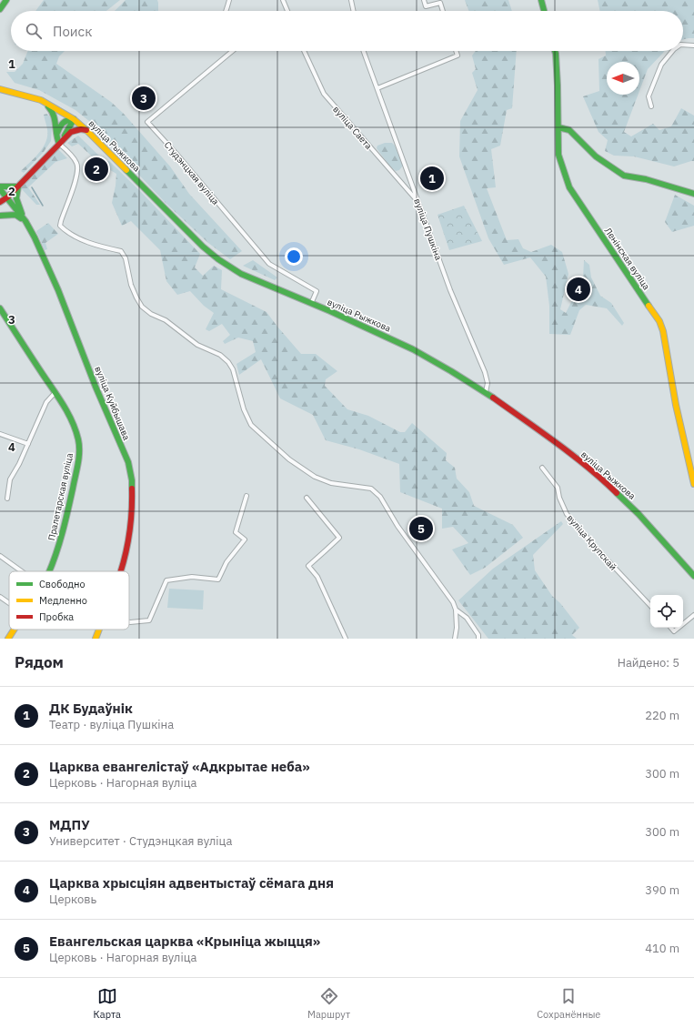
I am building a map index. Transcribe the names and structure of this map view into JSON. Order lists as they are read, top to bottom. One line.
{"streets":{"main road":["вуліца Рыжкова","Ленінская вуліца","вуліца Куйбышава","Пралетарская вуліца"],"street":["вуліца Саета","Студэнцкая вуліца","вуліца Пушкіна","вуліца Крупскай"]},"crossings":[["вуліца Саета","вуліца Пушкіна"],["вуліца Рыжкова","Студэнцкая вуліца"],["вуліца Рыжкова","вуліца Пушкіна"]],"legend":["Свободно","Медленно","Пробка"],"north":"left","page":{"search":"Поиск","pins":["3","2","1","4","5"],"heading":["Рядом","Найдено: 5"],"list":[{"mark":"1","name":"ДК Будаўнік","note":"Театр · вуліца Пушкіна","value":"220 m"},{"mark":"2","name":"Царква евангелістаў «Адкрытае неба»","note":"Церковь · Нагорная вуліца","value":"300 m"},{"mark":"3","name":"МДПУ","note":"Университет · Студэнцкая вуліца","value":"300 m"},{"mark":"4","name":"Царква хрысціян адвентыстаў сёмага дня","note":"Церковь","value":"390 m"},{"mark":"5","name":"Евангельская царква «Крыніца жыцця»","note":"Церковь · Нагорная вуліца","value":"410 m"}],"nav":["Карта","Маршрут","Сохранённые"]},"grid":{"rows":["1","2","3","4"]}}
